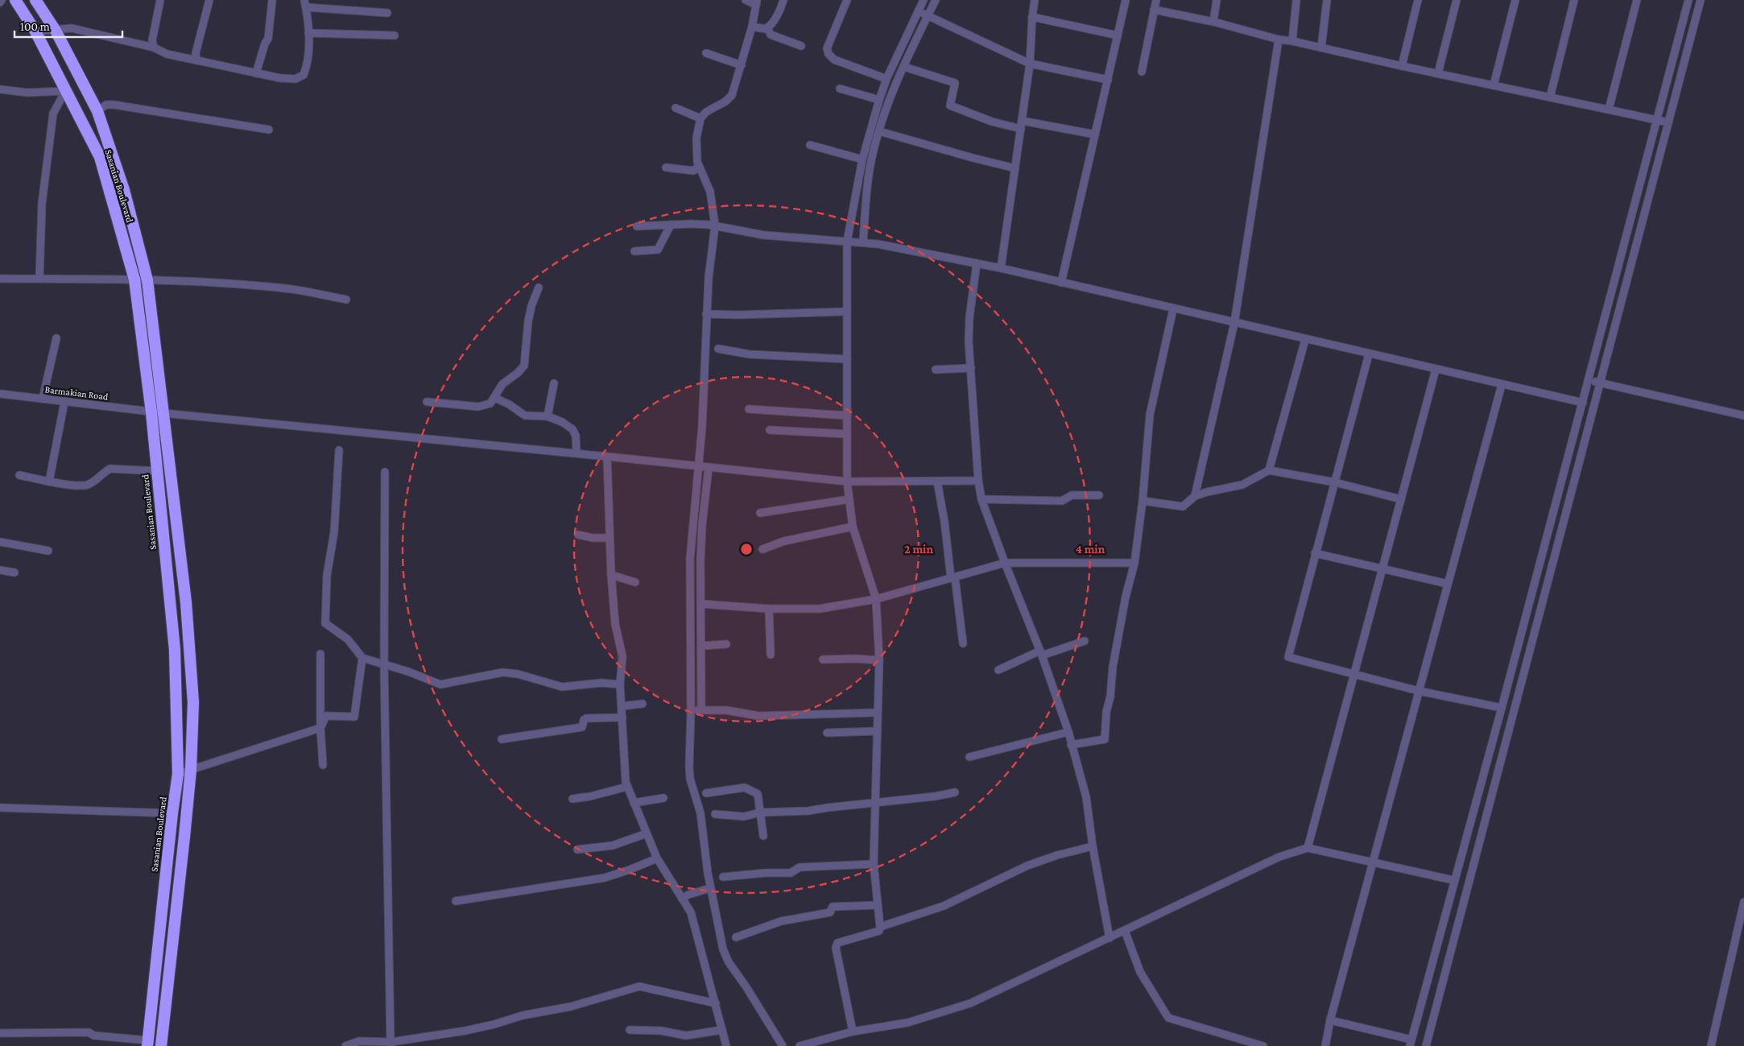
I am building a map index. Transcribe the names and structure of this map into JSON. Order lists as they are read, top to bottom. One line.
{"streets":{"highway":["Sasanian Boulevard"],"street":["Barmakian Road"]},"crossings":[["Sasanian Boulevard","Barmakian Road"]],"scale_bar":"100 m","rings":["2 min","4 min"]}
